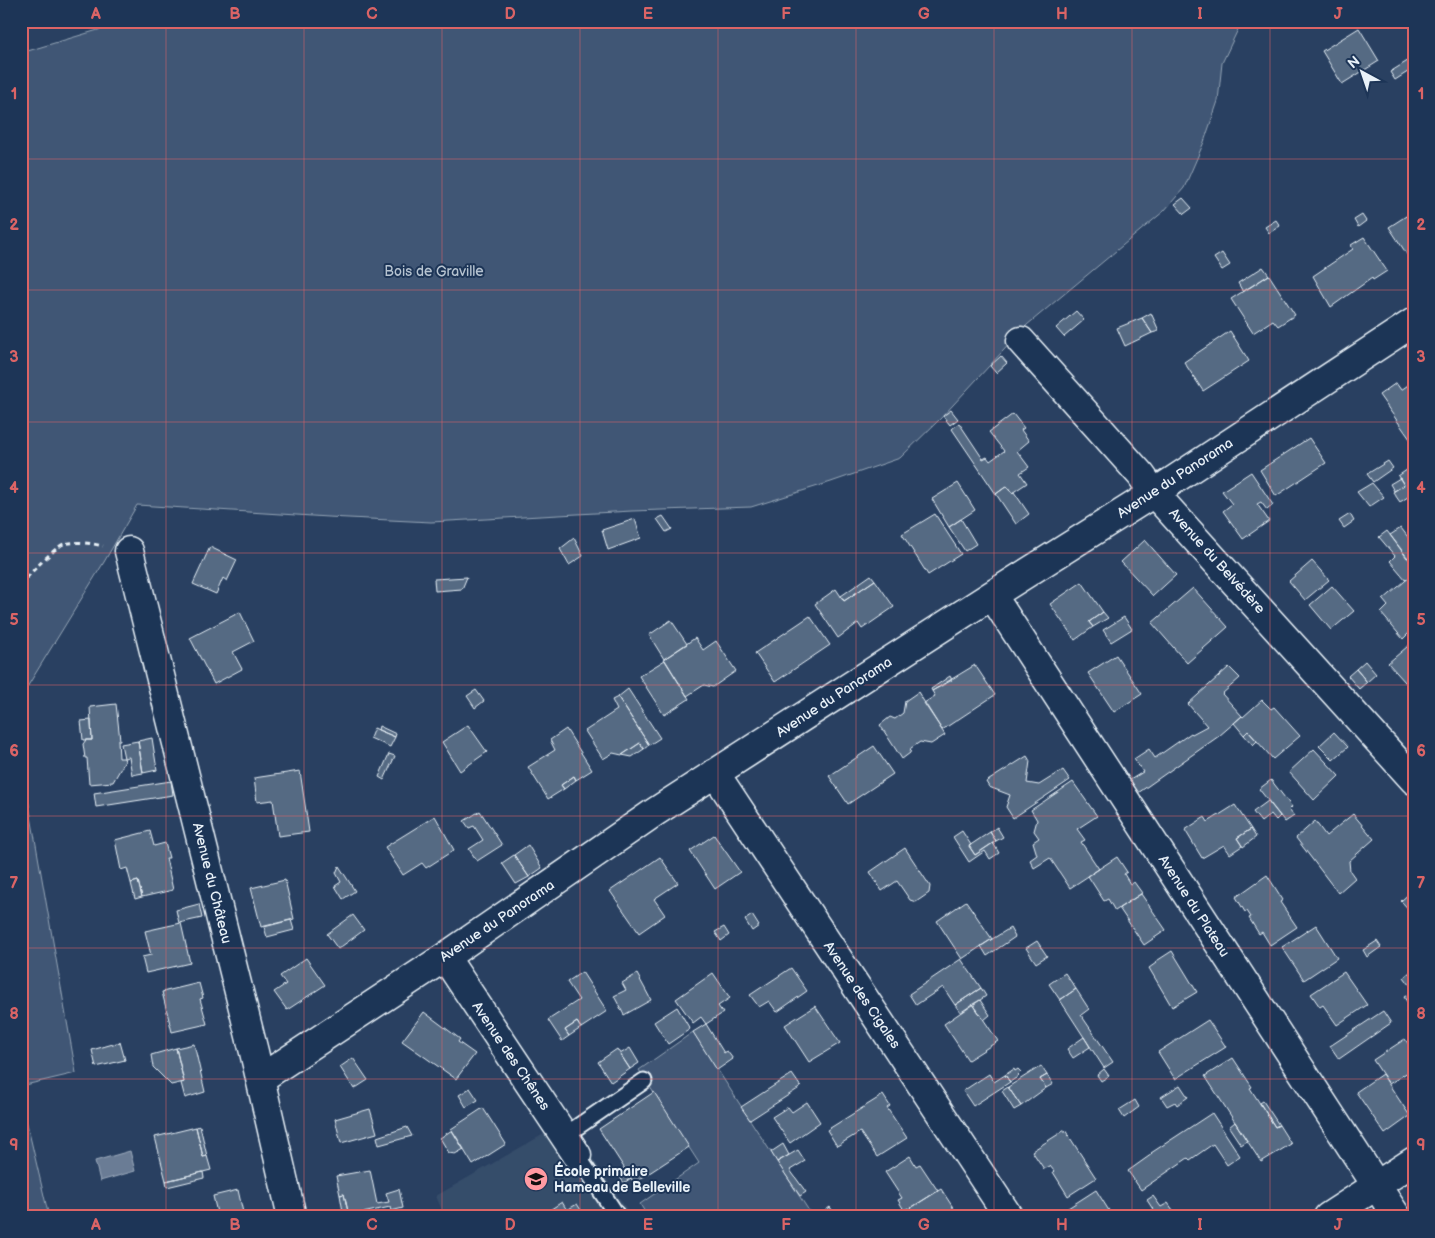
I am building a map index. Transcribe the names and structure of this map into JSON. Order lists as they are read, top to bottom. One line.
{"streets":{"street":["Avenue du Panorama","Avenue du Belvédère","Avenue du Château","Avenue du Plateau","Avenue des Cigales","Avenue des Chênes"]},"crossings":[["Avenue du Panorama","Avenue du Belvédère"],["Avenue du Panorama","Avenue du Château"],["Avenue du Panorama","Avenue du Plateau"],["Avenue du Panorama","Avenue des Cigales"],["Avenue du Panorama","Avenue des Chênes"]],"parks":["Bois de Graville"],"places":{"school or university":["École primaire Hameau de Belleville"]},"north":"top left","grid":{"columns":["A","B","C","D","E","F","G","H","I","J"],"rows":["1","2","3","4","5","6","7","8","9"]}}
